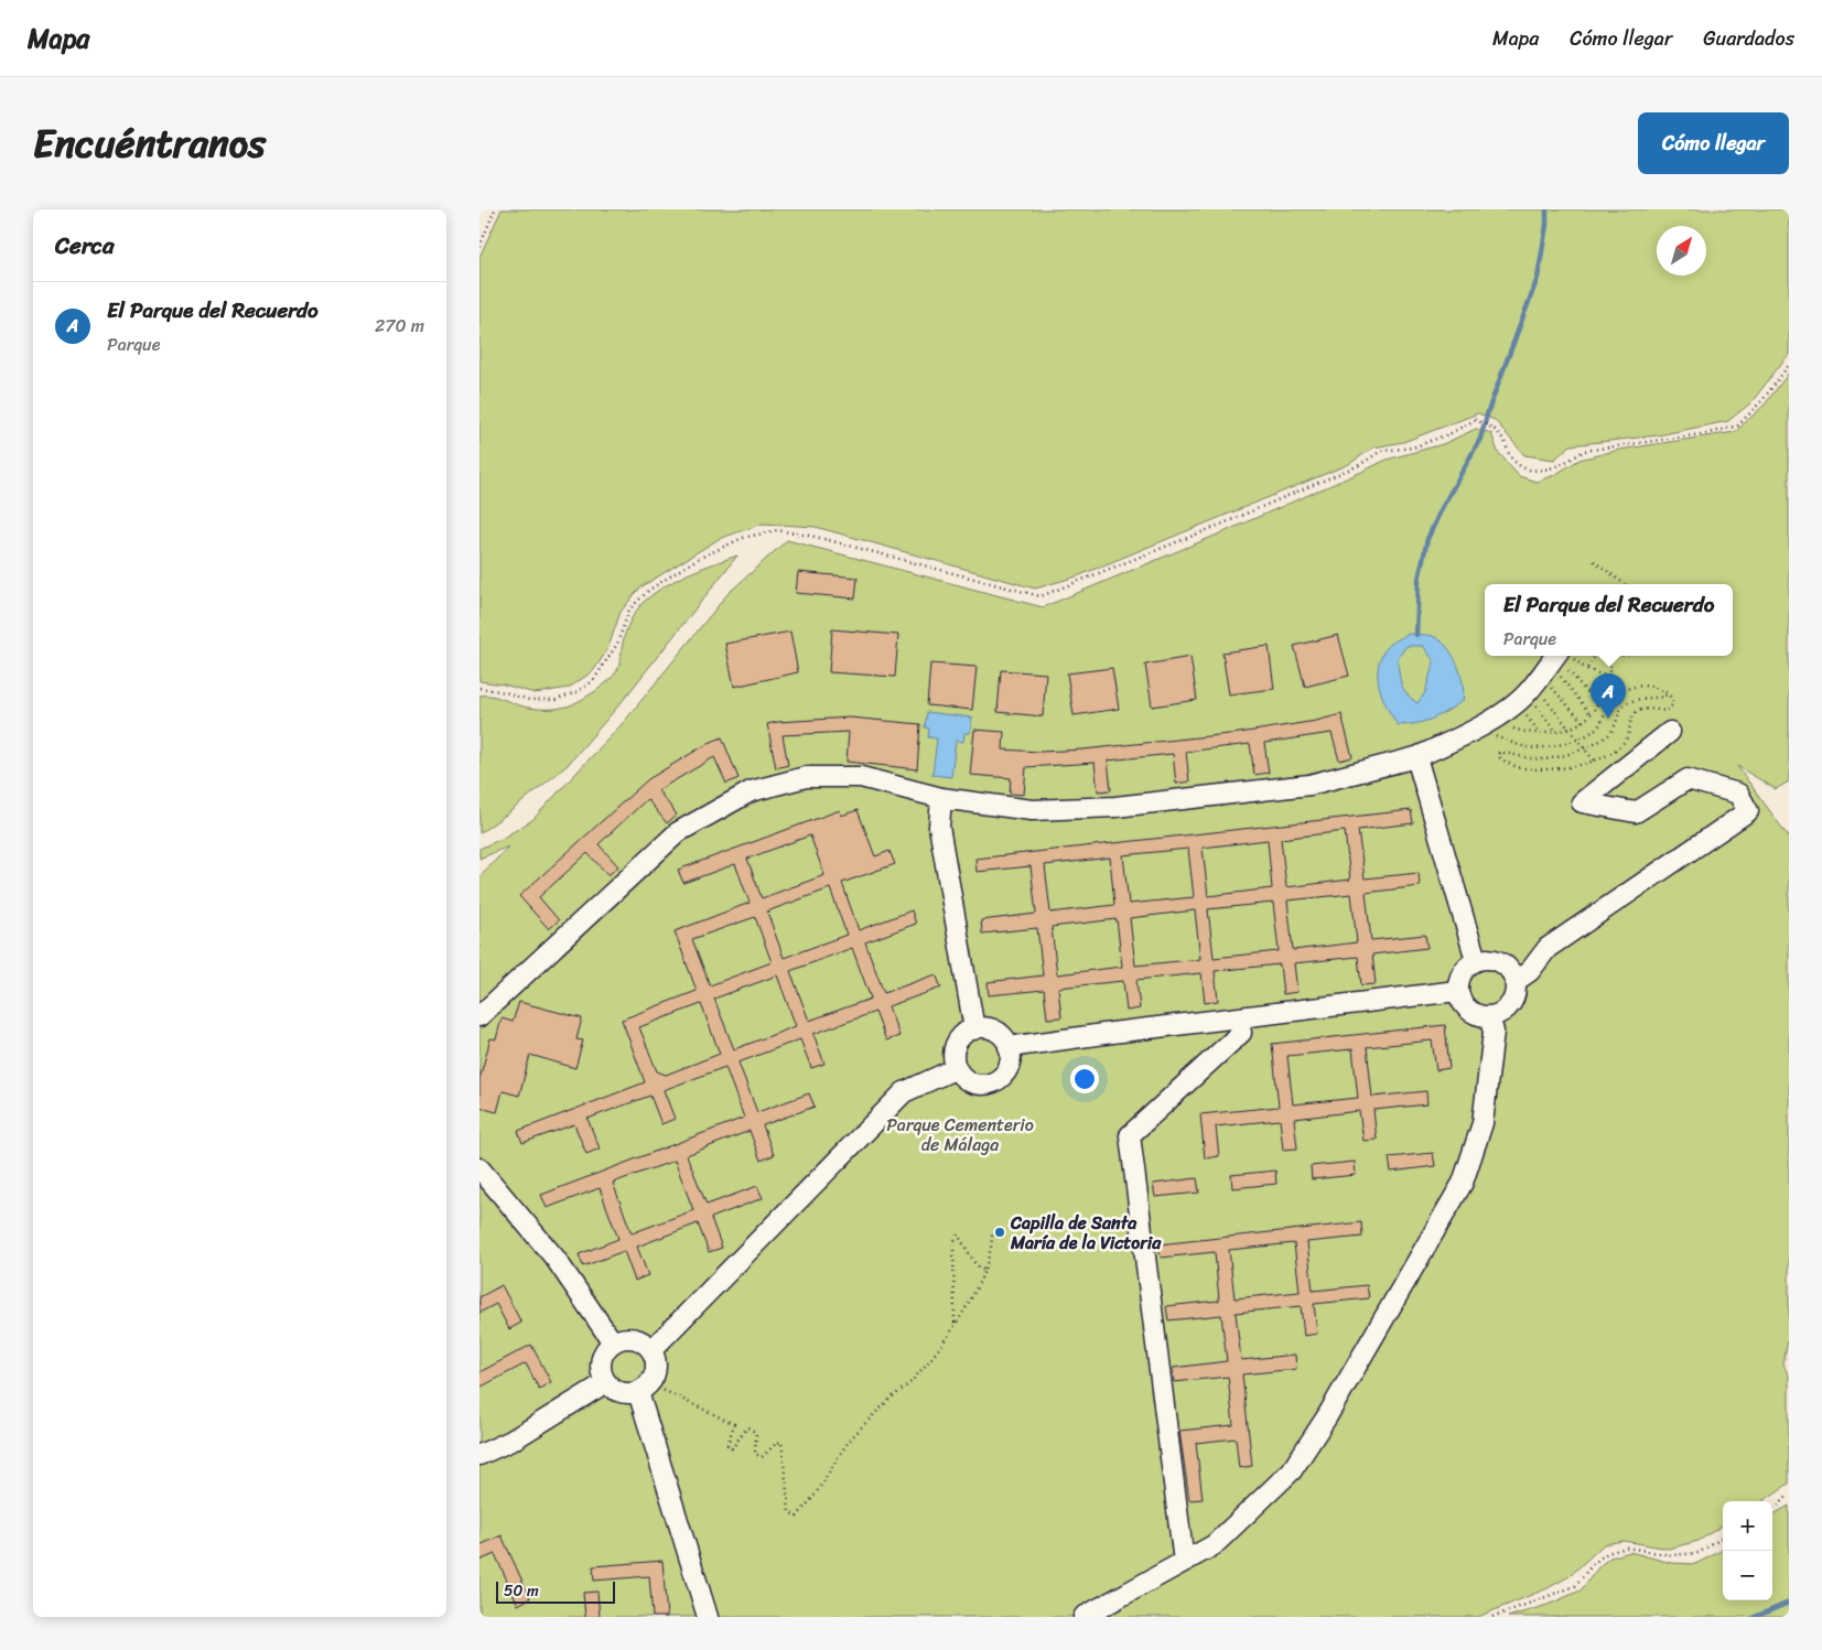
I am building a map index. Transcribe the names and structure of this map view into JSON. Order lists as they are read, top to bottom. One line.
{"parks":["Parque Cementerio de Málaga"],"places":["Capilla de Santa María de la Victoria"],"scale_bar":"50 m","north":"top right","page":{"header":"Mapa","nav":["Mapa","Cómo llegar","Guardados"],"title":"Encuéntranos","buttons":"Cómo llegar","heading":"Cerca","list":[{"mark":"A","name":"El Parque del Recuerdo","note":"Parque","value":"270 m"}],"popup":["El Parque del Recuerdo","Parque"],"pins":"A","map_buttons":["+","−"],"scale":"50 m"}}
